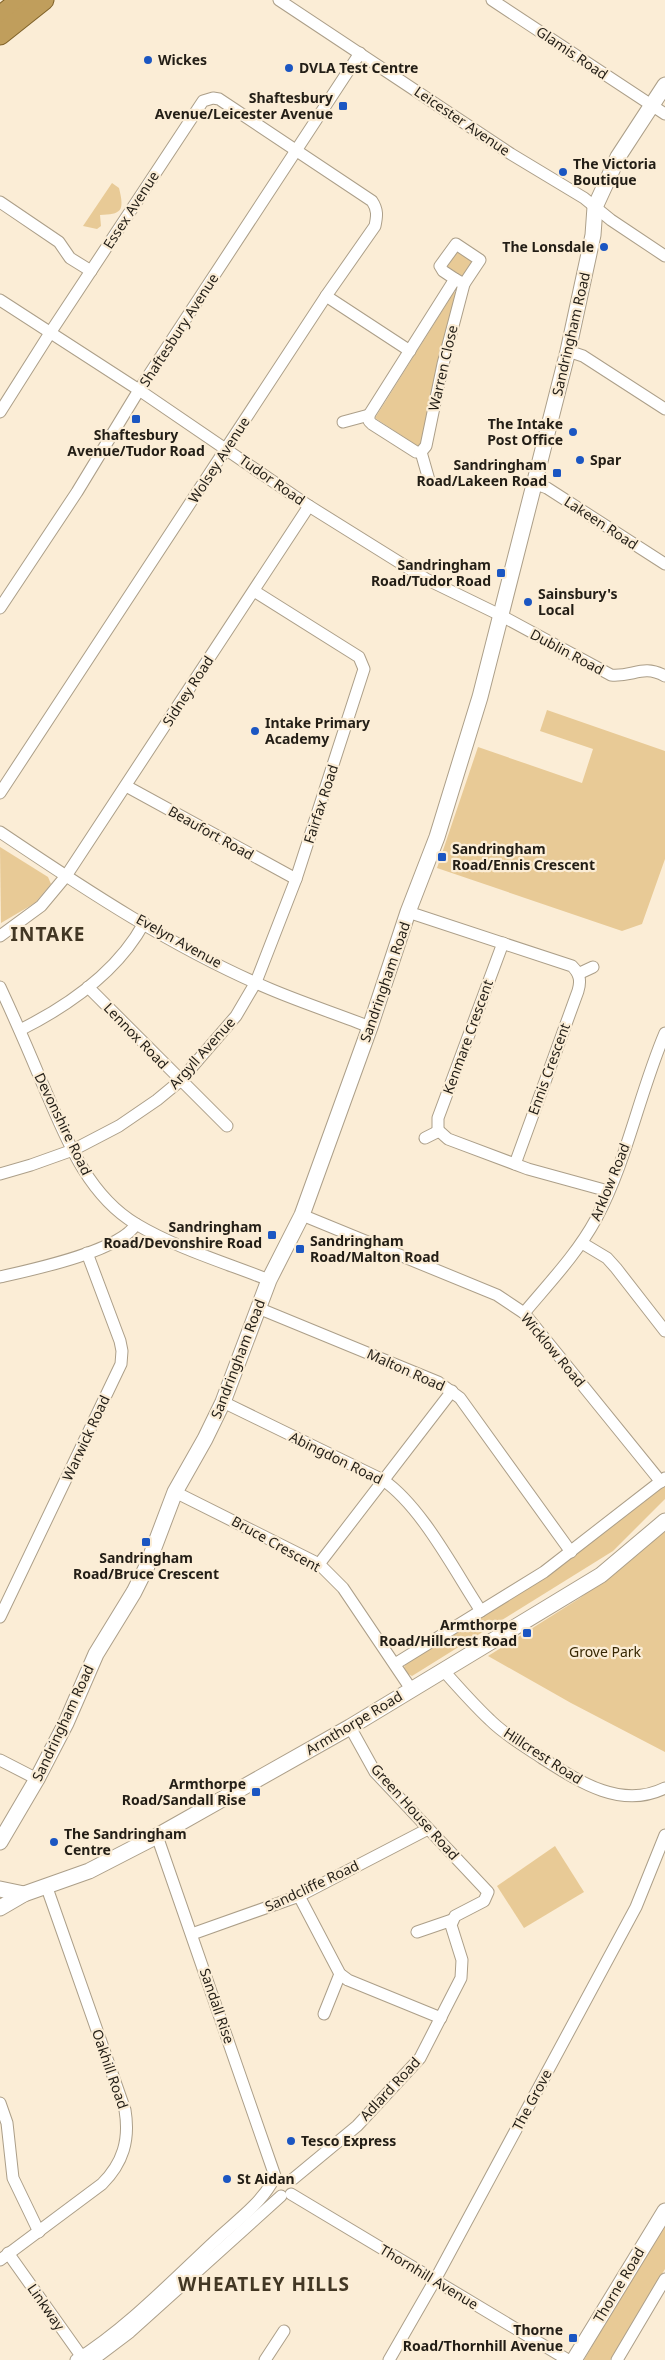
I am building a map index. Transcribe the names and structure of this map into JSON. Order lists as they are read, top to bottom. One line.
{"streets":{"street":["Glamis Road","Leicester Avenue","Essex Avenue","Shaftesbury Avenue","Sandringham Road","Warren Close","Wolsey Avenue","Tudor Road","Lakeen Road","Dublin Road","Sidney Road","Fairfax Road","Beaufort Road","Evelyn Avenue","Lennox Road","Kenmare Crescent","Argyll Avenue","Ennis Crescent","Devonshire Road","Arklow Road","Wicklow Road","Malton Road","Warwick Road","Abingdon Road","Bruce Crescent","Armthorpe Road","Hillcrest Road","Green House Road","Sandcliffe Road","Sandall Rise","Oakhill Road","Adlard Road","The Grove","Thornhill Avenue","Thorne Road","Linkway"]},"crossings":[["Glamis Road","Sandringham Road"],["Leicester Avenue","Shaftesbury Avenue"],["Leicester Avenue","Sandringham Road"],["Essex Avenue","Shaftesbury Avenue"],["Essex Avenue","Wolsey Avenue"],["Essex Avenue","Tudor Road"],["Shaftesbury Avenue","Wolsey Avenue"],["Shaftesbury Avenue","Tudor Road"],["Sandringham Road","Tudor Road"],["Sandringham Road","Lakeen Road"],["Sandringham Road","Dublin Road"],["Sandringham Road","Evelyn Avenue"],["Sandringham Road","Devonshire Road"],["Sandringham Road","Wicklow Road"],["Sandringham Road","Malton Road"],["Sandringham Road","Abingdon Road"],["Sandringham Road","Bruce Crescent"],["Wolsey Avenue","Tudor Road"],["Tudor Road","Dublin Road"],["Tudor Road","Sidney Road"],["Sidney Road","Fairfax Road"],["Sidney Road","Beaufort Road"],["Sidney Road","Evelyn Avenue"],["Fairfax Road","Beaufort Road"],["Fairfax Road","Evelyn Avenue"],["Fairfax Road","Argyll Avenue"],["Evelyn Avenue","Argyll Avenue"],["Lennox Road","Argyll Avenue"],["Argyll Avenue","Devonshire Road"],["Arklow Road","Wicklow Road"],["Bruce Crescent","Armthorpe Road"],["Armthorpe Road","Hillcrest Road"],["Armthorpe Road","Green House Road"],["Armthorpe Road","Sandall Rise"],["Armthorpe Road","Oakhill Road"],["Green House Road","Sandcliffe Road"],["Green House Road","Adlard Road"],["Sandcliffe Road","Sandall Rise"],["Sandall Rise","Adlard Road"],["Sandall Rise","Thornhill Avenue"],["Oakhill Road","Linkway"],["Adlard Road","Thornhill Avenue"],["The Grove","Thornhill Avenue"]],"districts":["INTAKE","WHEATLEY HILLS"],"parks":["Grove Park"],"places":{"other":["Wickes","DVLA Test Centre","The Victoria Boutique","The Lonsdale","The Intake Post Office","Spar","Sainsbury's Local","Intake Primary Academy","The Sandringham Centre","Tesco Express","St Aidan"],"transit":["Shaftesbury Avenue/Leicester Avenue","Shaftesbury Avenue/Tudor Road","Sandringham Road/Lakeen Road","Sandringham Road/Tudor Road","Sandringham Road/Ennis Crescent","Sandringham Road/Devonshire Road","Sandringham Road/Malton Road","Sandringham Road/Bruce Crescent","Armthorpe Road/Hillcrest Road","Armthorpe Road/Sandall Rise","Thorne Road/Thornhill Avenue"]}}
